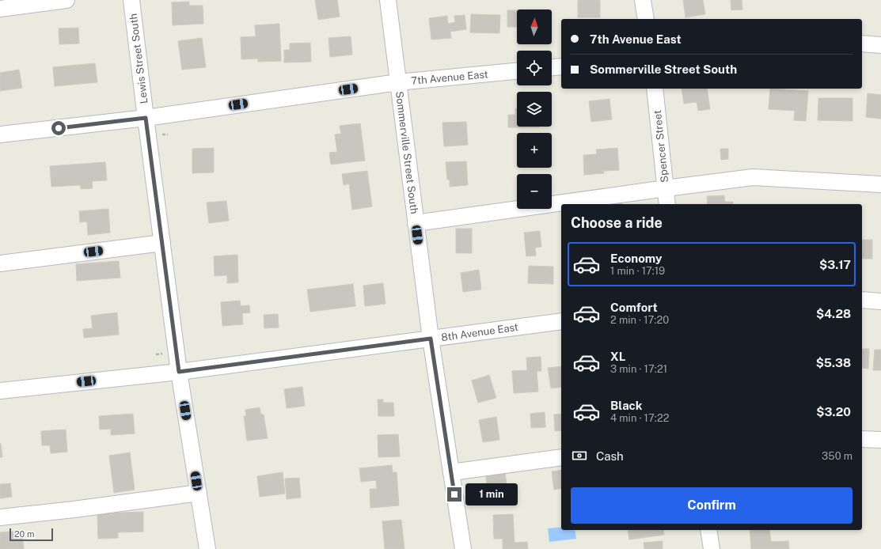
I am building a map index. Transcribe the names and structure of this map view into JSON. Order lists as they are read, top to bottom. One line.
{"streets":{"street":["Lewis Street South","7th Avenue East","Spencer Street","Sommerville Street South","8th Avenue East"]},"crossings":[["Lewis Street South","7th Avenue East"],["Lewis Street South","8th Avenue East"],["7th Avenue East","Sommerville Street South"],["Sommerville Street South","8th Avenue East"]],"scale_bar":"20 m","north":"top","page":{"map_buttons":["+","−"],"banner":["7th Avenue East","Sommerville Street South"],"heading":"Choose a ride","list":[{"name":"Economy","note":"1 min · 17:19","value":"$3.17"},{"name":"Comfort","note":"2 min · 17:20","value":"$4.28"},{"name":"XL","note":"3 min · 17:21","value":"$5.38"},{"name":"Black","note":"4 min · 17:22","value":"$3.20"}],"pay":["Cash","350 m"],"buttons":"Confirm","bubble":"1 min","scale":"20 m"}}
